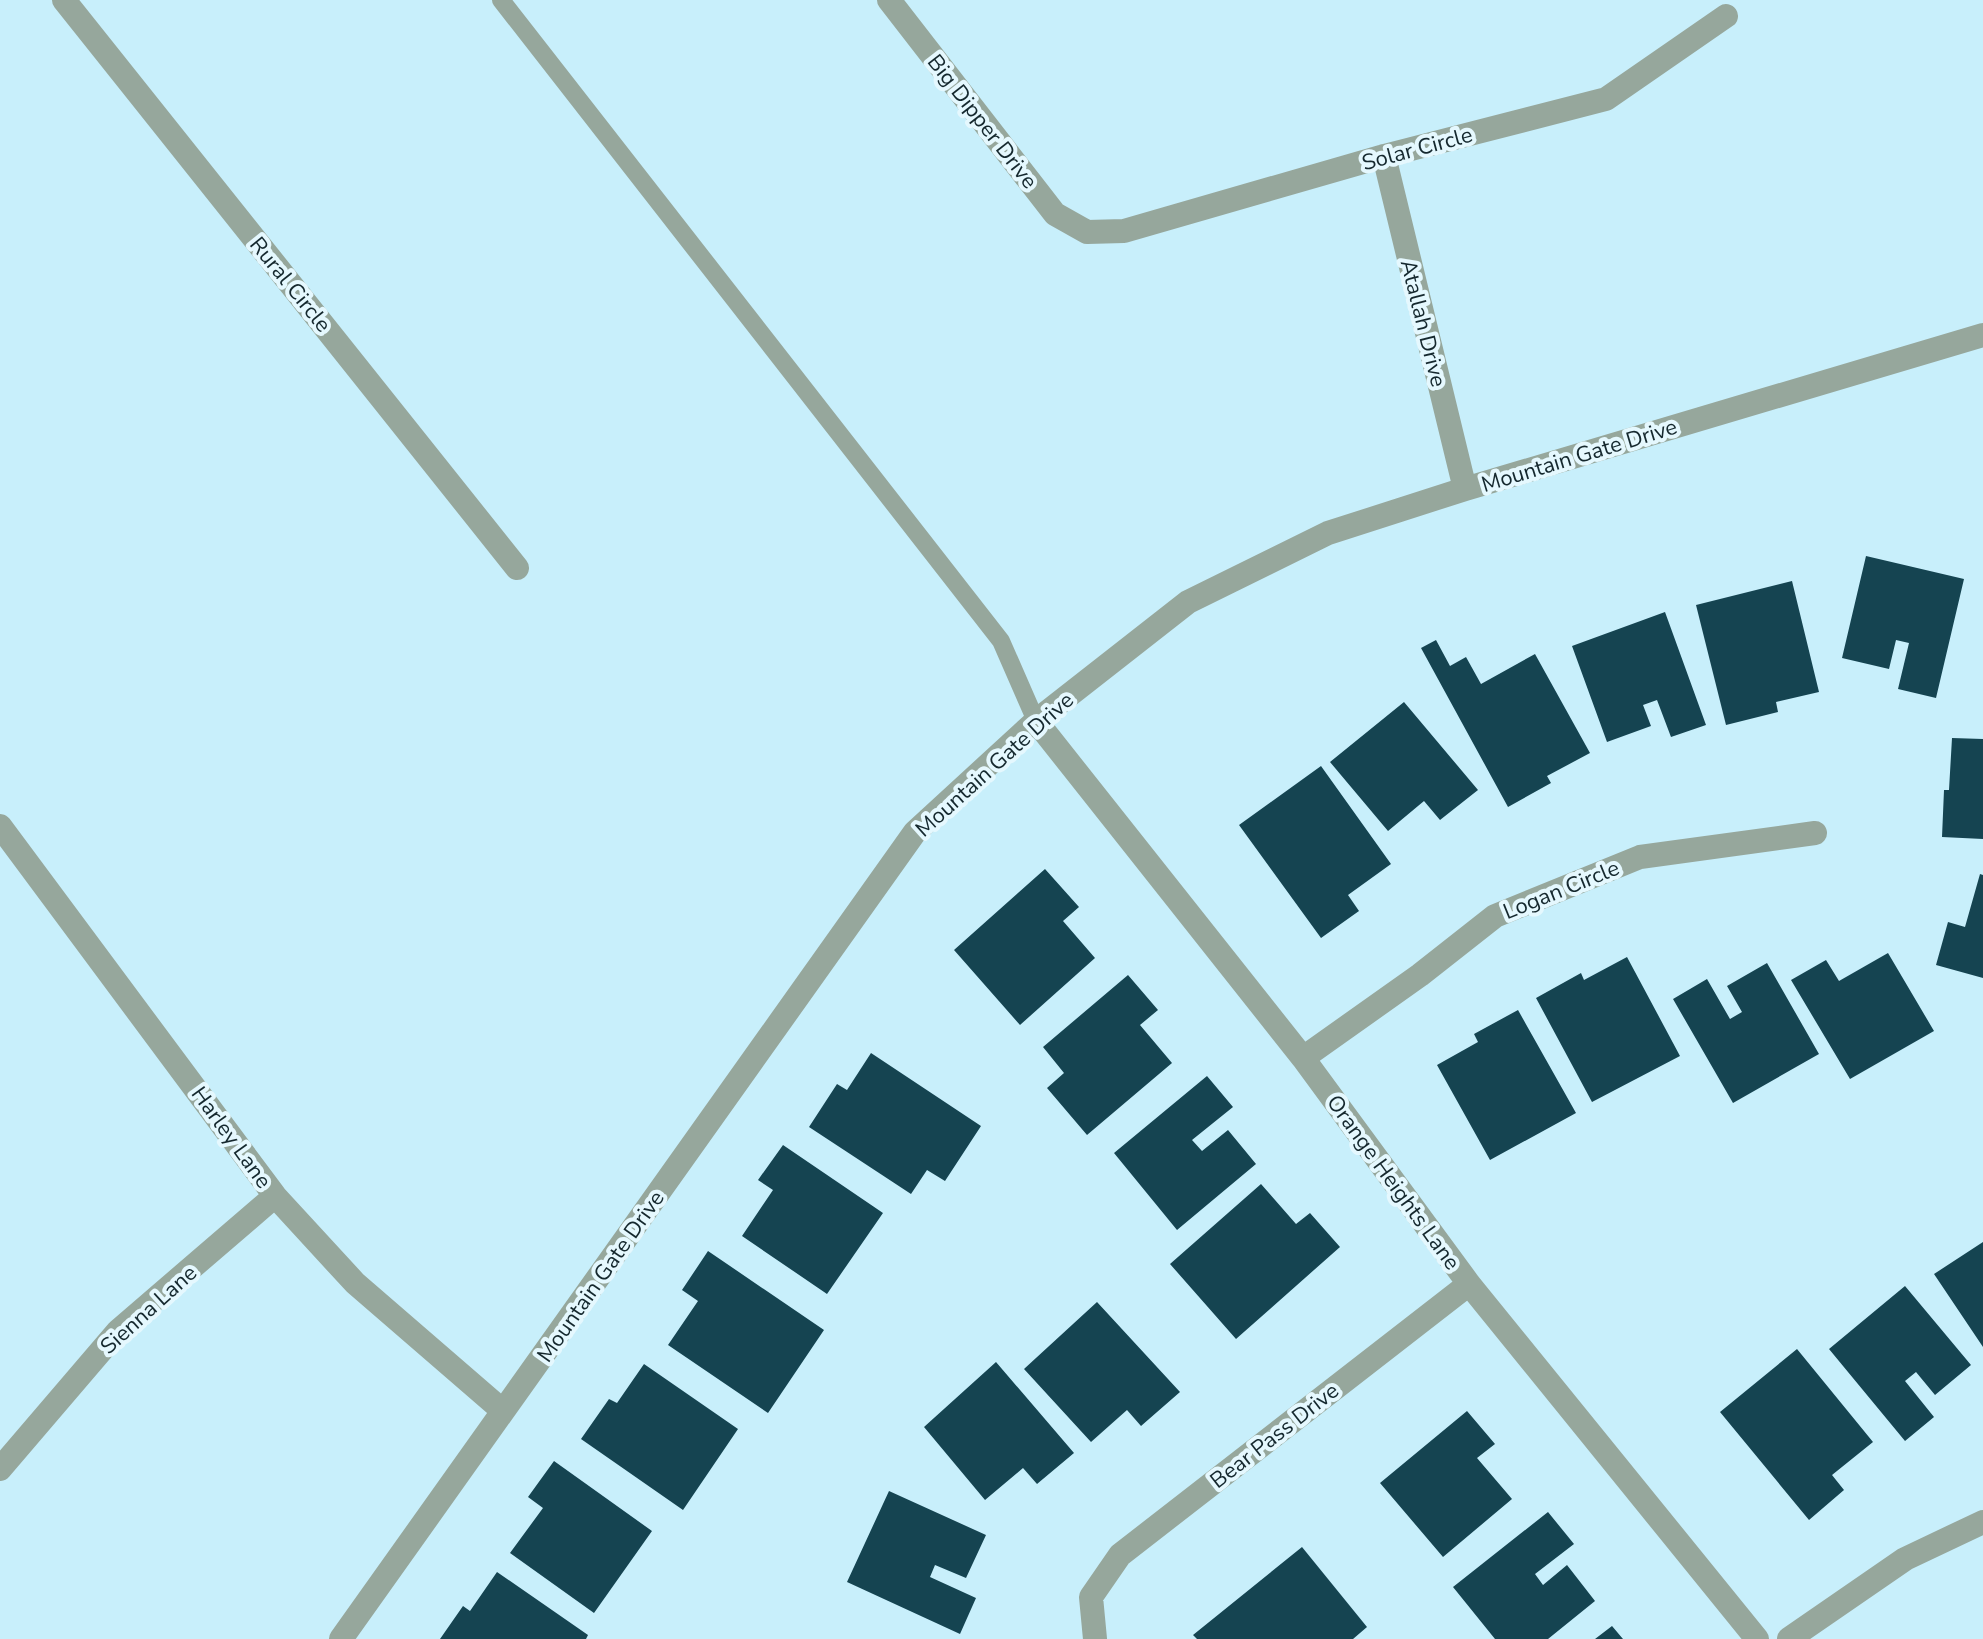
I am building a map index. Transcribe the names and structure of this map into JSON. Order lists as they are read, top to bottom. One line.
{"streets":{"street":["Big Dipper Drive","Solar Circle","Rural Circle","Atallah Drive","Mountain Gate Drive","Logan Circle","Harley Lane","Orange Heights Lane","Sienna Lane","Bear Pass Drive"]},"crossings":[["Big Dipper Drive","Solar Circle"],["Solar Circle","Atallah Drive"],["Atallah Drive","Mountain Gate Drive"],["Mountain Gate Drive","Harley Lane"],["Mountain Gate Drive","Orange Heights Lane"],["Logan Circle","Orange Heights Lane"],["Harley Lane","Sienna Lane"],["Orange Heights Lane","Bear Pass Drive"]]}
